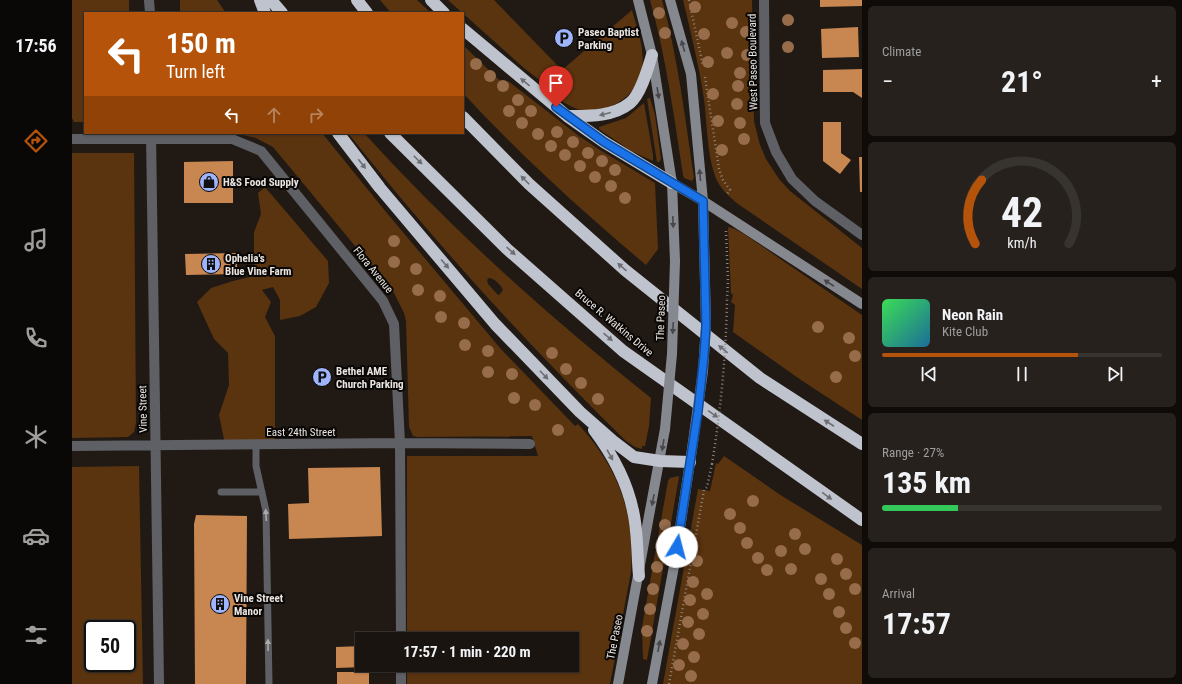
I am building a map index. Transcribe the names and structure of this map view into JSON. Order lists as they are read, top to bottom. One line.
{"streets":{"highway":["Bruce R. Watkins Drive"],"main road":["The Paseo"],"street":["West Paseo Boulevard","Flora Avenue","Vine Street","East 24th Street"]},"crossings":[["Flora Avenue","Vine Street"],["Flora Avenue","East 24th Street"],["Vine Street","East 24th Street"]],"places":{"parking":["Paseo Baptist Parking","Bethel AME Church Parking"],"shop":["H&S Food Supply"],"building":["Ophelia's Blue Vine Farm","Vine Street Manor"]},"page":{"tabs":"17:56","tile":["Climate",["Range · 27%","135 km"],["Arrival","17:57"]],"turn":["150 m","Turn left"],"heat":["−","21°","+"],"song":["Neon Rain","Kite Club"],"limit":"50","trip":"17:57 · 1 min · 220 m","gauge":["42","km/h"]}}
